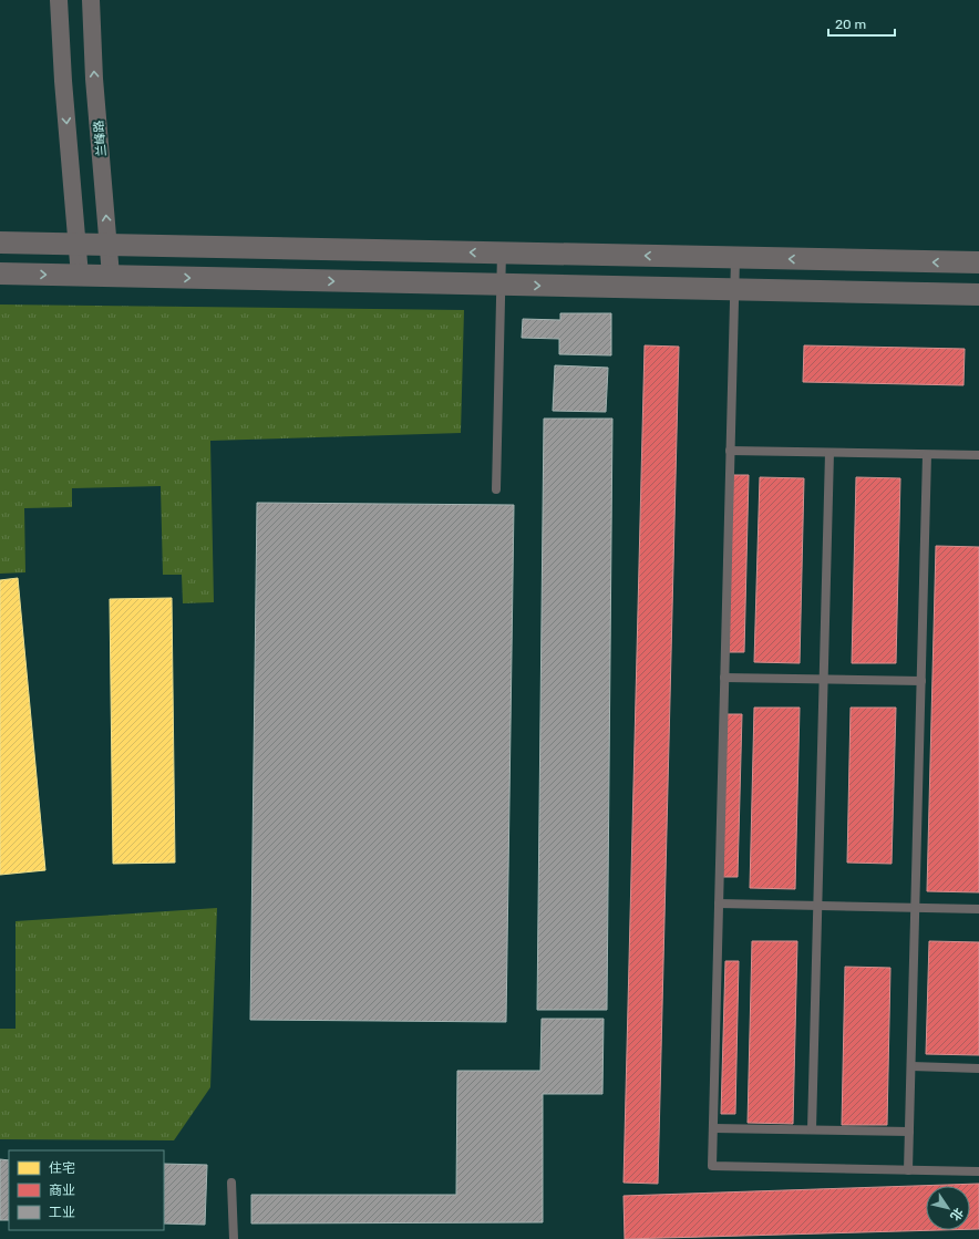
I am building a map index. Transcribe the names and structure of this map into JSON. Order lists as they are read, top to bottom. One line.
{"streets":{"street":["兰峰路"]},"legend":["住宅","商业","工业"],"scale_bar":"20 m","north":"bottom right"}
